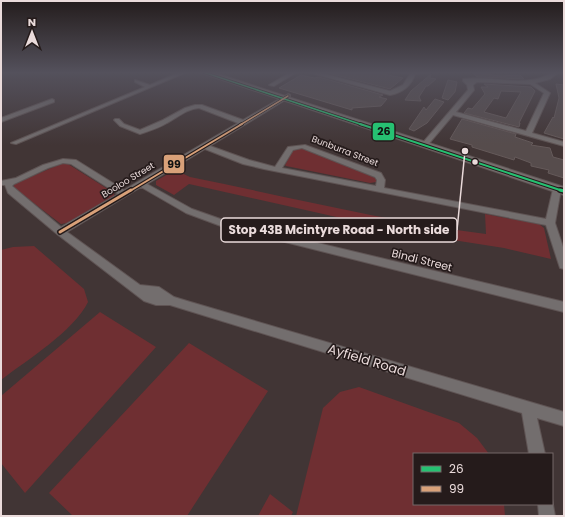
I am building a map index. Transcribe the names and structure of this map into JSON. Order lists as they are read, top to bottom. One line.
{"streets":{"street":["Bunburra Street","Booloo Street","Bindi Street","Ayfield Road"]},"crossings":[["Booloo Street","Bindi Street"],["Booloo Street","Ayfield Road"]],"places":["Stop 43B Mcintyre Road - North side"],"lines":["transit line 26","transit line 99"],"legend":["26","99"],"north":"top"}
